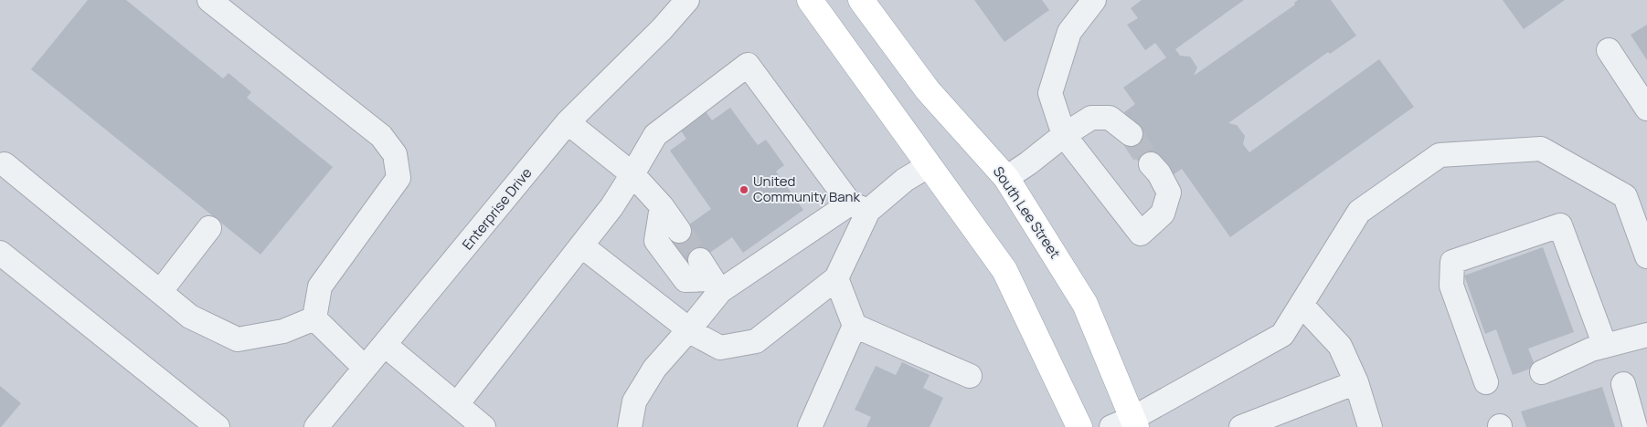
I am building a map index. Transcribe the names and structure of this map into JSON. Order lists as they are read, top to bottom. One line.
{"streets":{"main road":["South Lee Street"],"street":["Enterprise Drive"]},"places":["United Community Bank"]}
